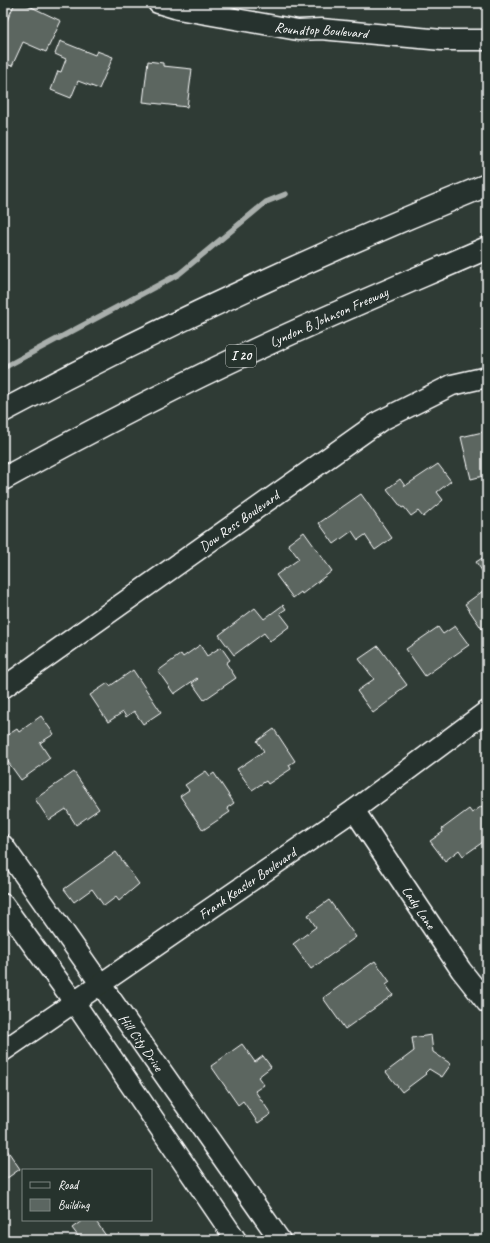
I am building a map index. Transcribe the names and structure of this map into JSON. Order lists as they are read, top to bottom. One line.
{"streets":{"highway":["Lyndon B Johnson Freeway","I 20"],"street":["Roundtop Boulevard","Dow Ross Boulevard","Frank Keasler Boulevard","Lady Lane","Hill City Drive"]},"crossings":[["Frank Keasler Boulevard","Lady Lane"],["Frank Keasler Boulevard","Hill City Drive"]],"legend":["Road","Building"]}
